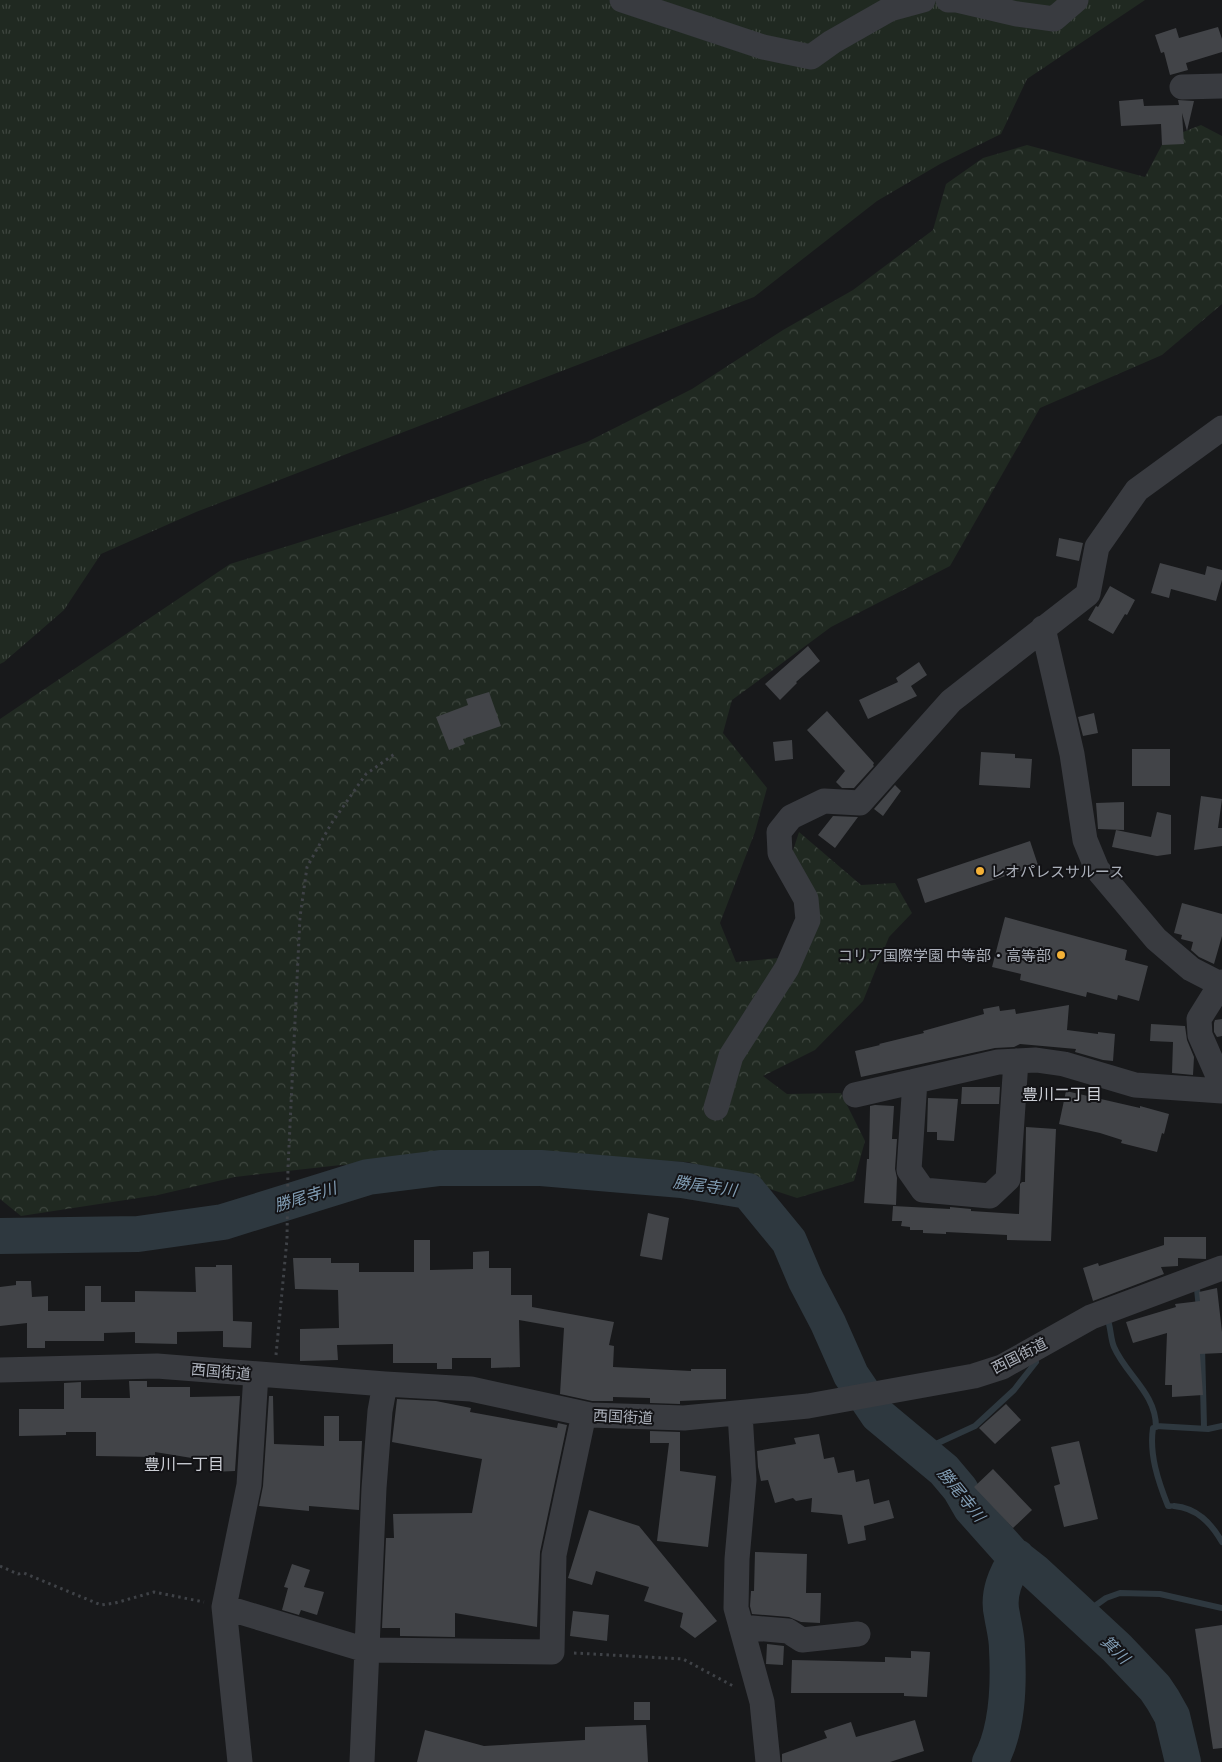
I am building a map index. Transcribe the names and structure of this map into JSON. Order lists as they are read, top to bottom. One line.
{"streets":{"street":["西国街道"]},"districts":["豊川二丁目","豊川一丁目"],"water":["勝尾寺川","箕川"],"places":["レオパレスサルース","コリア国際学園 中等部・高等部"]}
